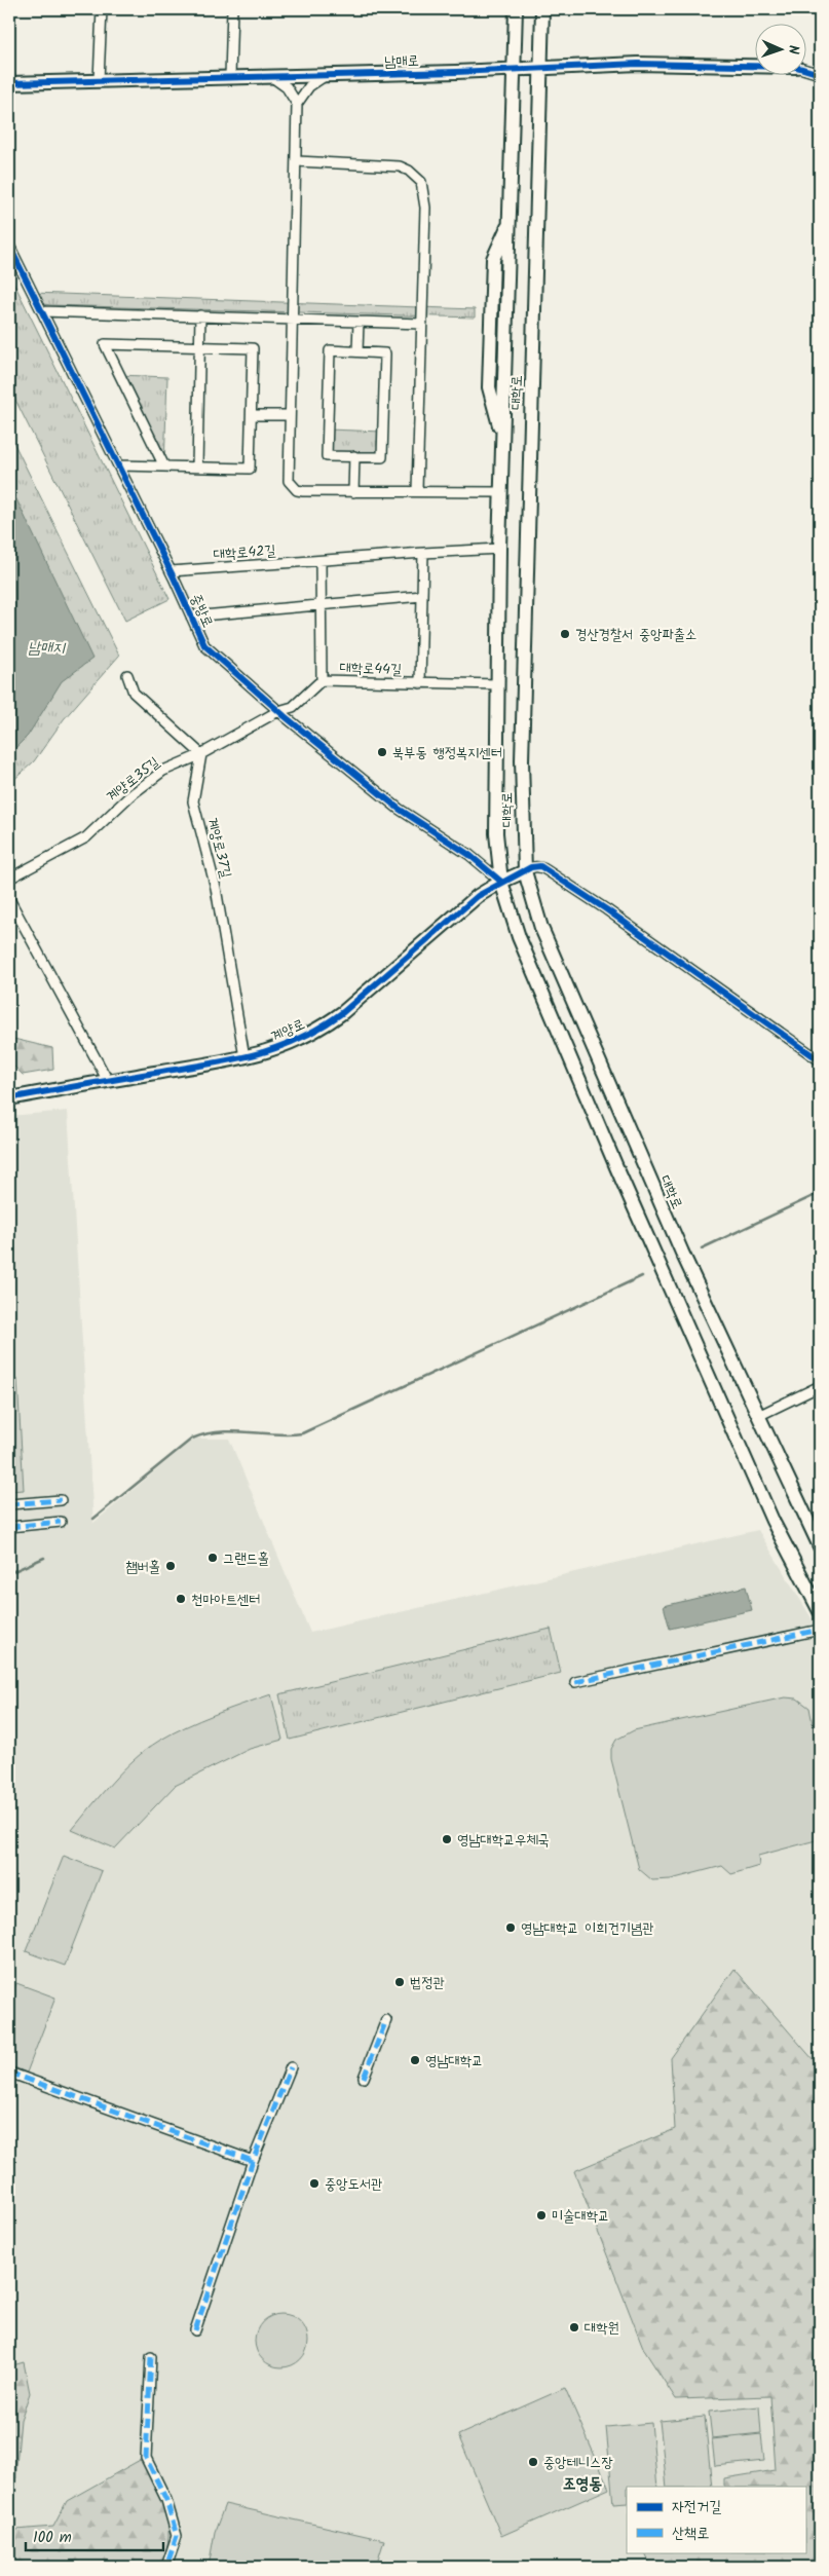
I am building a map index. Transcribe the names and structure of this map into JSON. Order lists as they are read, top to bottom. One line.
{"streets":{"main road":["남매로","대학로","계양로"],"street":["대학로42길","중방로","대학로44길","계양로35길","계양로37길"]},"crossings":[["남매로","대학로"],["대학로","계양로"],["대학로42길","중방로"],["중방로","대학로44길"],["중방로","계양로35길"],["중방로","계양로"],["대학로44길","계양로35길"],["계양로35길","계양로37길"],["계양로37길","계양로"]],"districts":["조영동"],"water":["남매지"],"places":["경산경찰서 중앙파출소","북부동 행정복지센터","그랜드홀","챔버홀","천마아트센터","영남대학교우체국","영남대학교 이희건기념관","법정관","영남대학교","중앙도서관","미술대학교","대학원","중앙테니스장"],"legend":["자전거길","산책로"],"scale_bar":"100 m","north":"right"}
